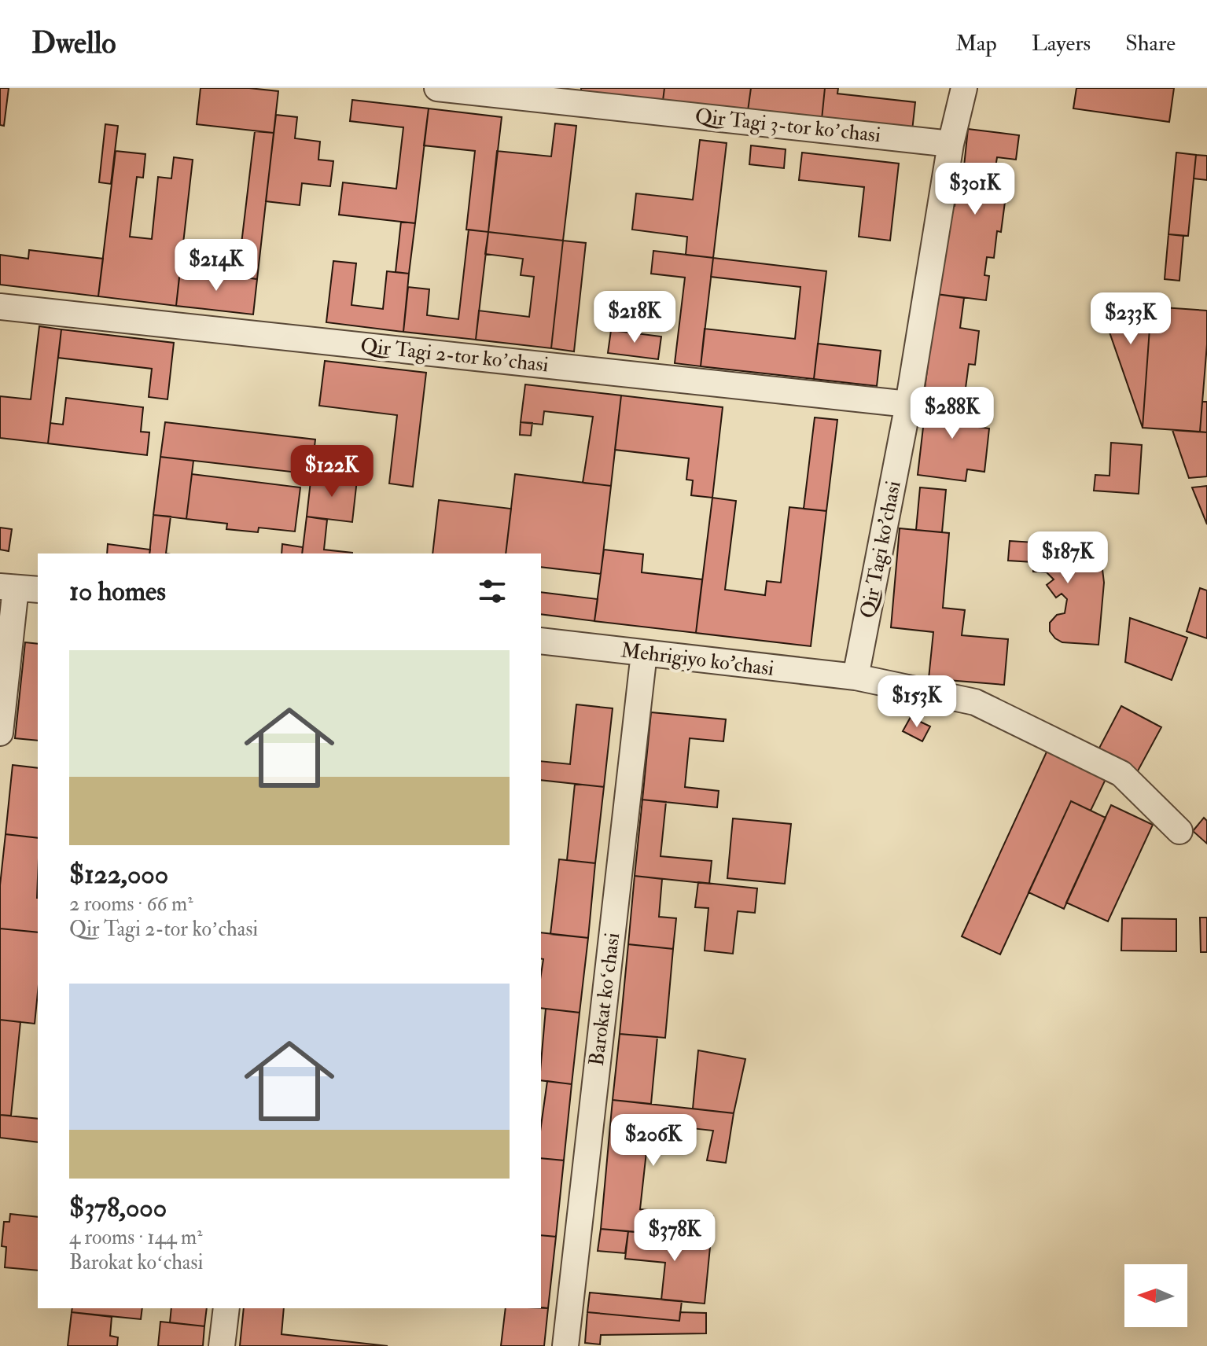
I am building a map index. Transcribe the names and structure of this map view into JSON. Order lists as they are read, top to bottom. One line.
{"streets":{"street":["Qir Tagi 3-tor koʼchasi","Qir Tagi 2-tor koʼchasi","Qir Tagi ko'chasi","Mehrigiyo ko'chasi","Barokat koʻchasi"]},"crossings":[["Qir Tagi 3-tor koʼchasi","Qir Tagi ko'chasi"],["Qir Tagi 2-tor koʼchasi","Qir Tagi ko'chasi"],["Qir Tagi ko'chasi","Mehrigiyo ko'chasi"],["Mehrigiyo ko'chasi","Barokat koʻchasi"]],"north":"left","page":{"header":"Dwello","nav":["Map","Layers","Share"],"price":["$301K","$214K","$218K","$233K","$288K","$122K","$187K","$153K","$206K","$378K"],"heading":"10 homes","list":[{"name":"$122,000","note":"2 rooms · 66 m² · Qir Tagi 2-tor koʼchasi"},{"name":"$378,000","note":"4 rooms · 144 m² · Barokat koʻchasi"}]}}
